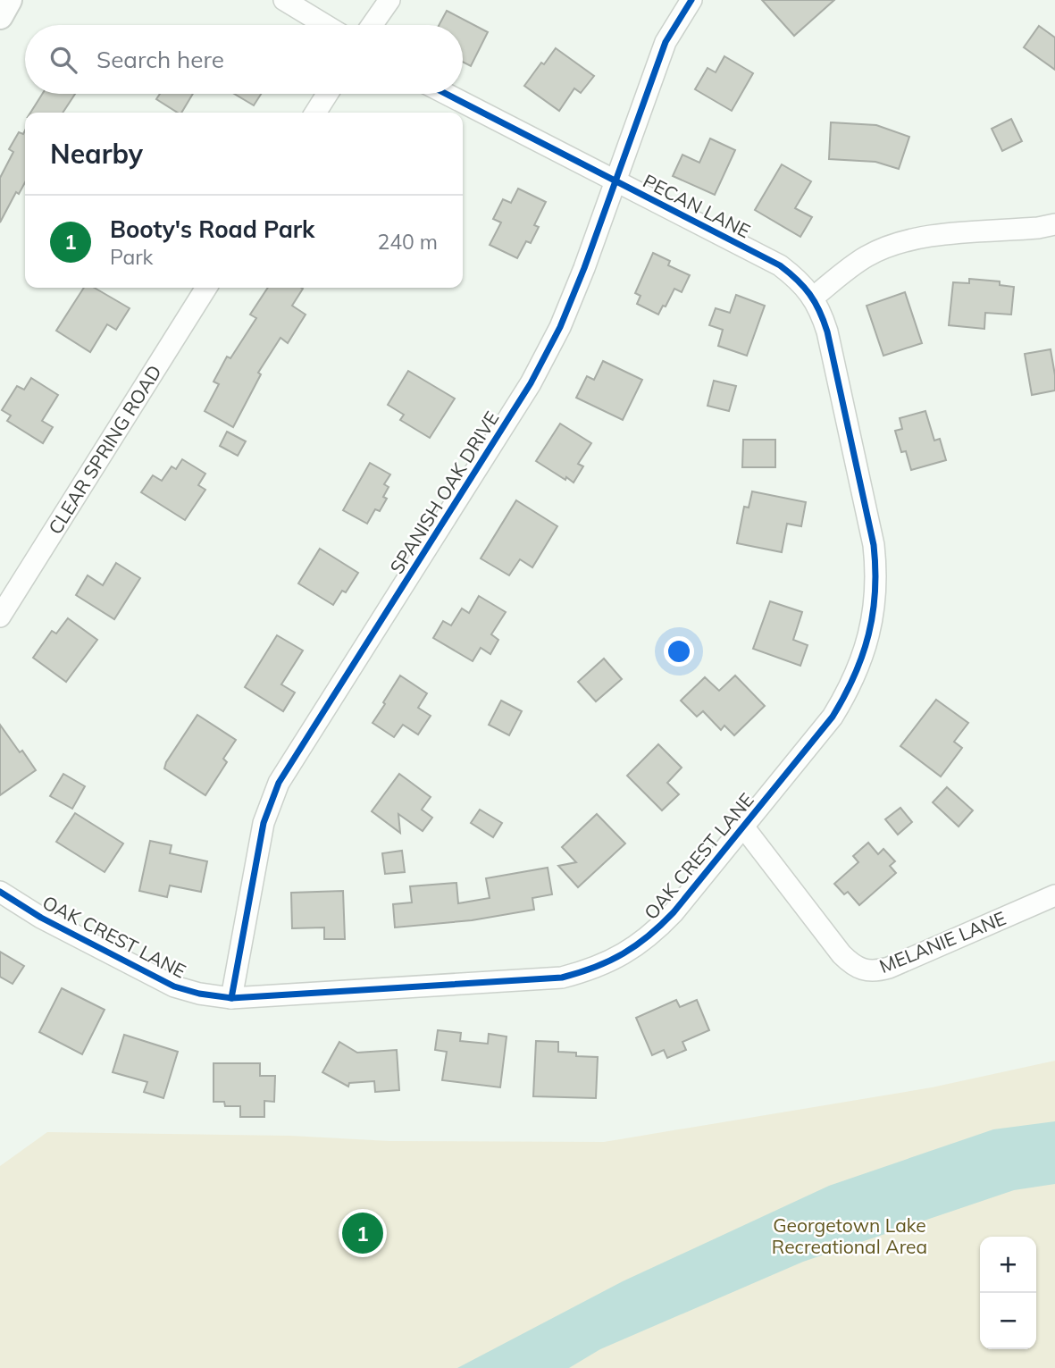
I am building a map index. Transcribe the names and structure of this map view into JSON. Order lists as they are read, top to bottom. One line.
{"streets":{"street":["PECAN LANE","CLEAR SPRING ROAD","SPANISH OAK DRIVE","OAK CREST LANE","MELANIE LANE"]},"crossings":[["PECAN LANE","SPANISH OAK DRIVE"],["PECAN LANE","OAK CREST LANE"],["SPANISH OAK DRIVE","OAK CREST LANE"],["OAK CREST LANE","MELANIE LANE"]],"parks":["Georgetown Lake Recreational Area"],"page":{"search":"Search here","heading":"Nearby","list":[{"mark":"1","name":"Booty's Road Park","note":"Park","value":"240 m"}],"pins":"1","map_buttons":["+","−"]}}
